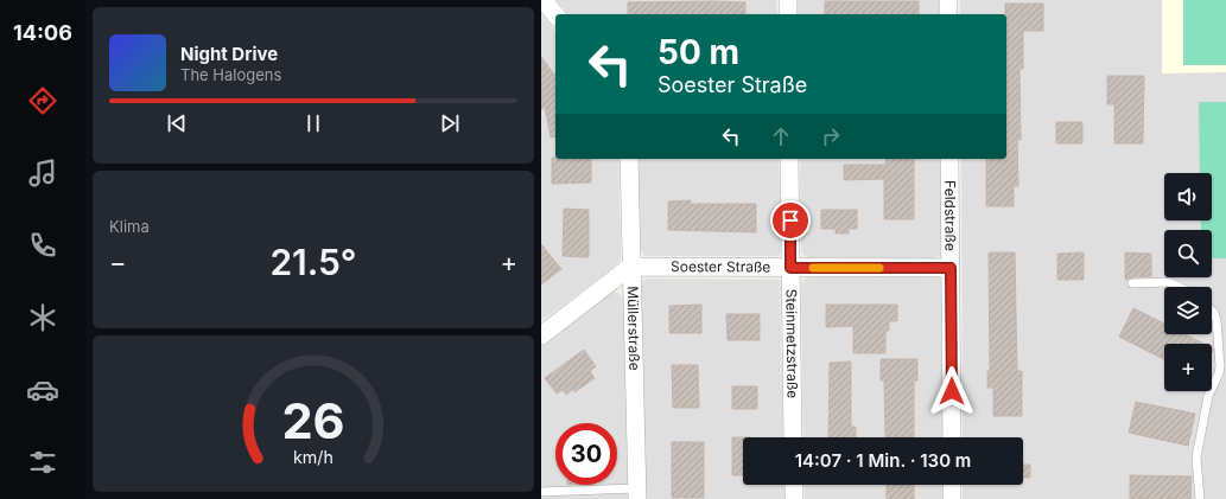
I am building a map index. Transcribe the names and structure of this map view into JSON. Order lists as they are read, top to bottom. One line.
{"streets":{"street":["Feldstraße","Soester Straße","Müllerstraße","Steinmetzstraße"]},"crossings":[["Feldstraße","Soester Straße"],["Soester Straße","Müllerstraße"],["Soester Straße","Steinmetzstraße"]],"page":{"tabs":"14:06","turn":["50 m","Soester Straße"],"song":["Night Drive","The Halogens"],"tile":"Klima","map_buttons":"+","heat":["−","21.5°","+"],"limit":"30","trip":"14:07 · 1 Min. · 130 m","gauge":["26","km/h"]}}
